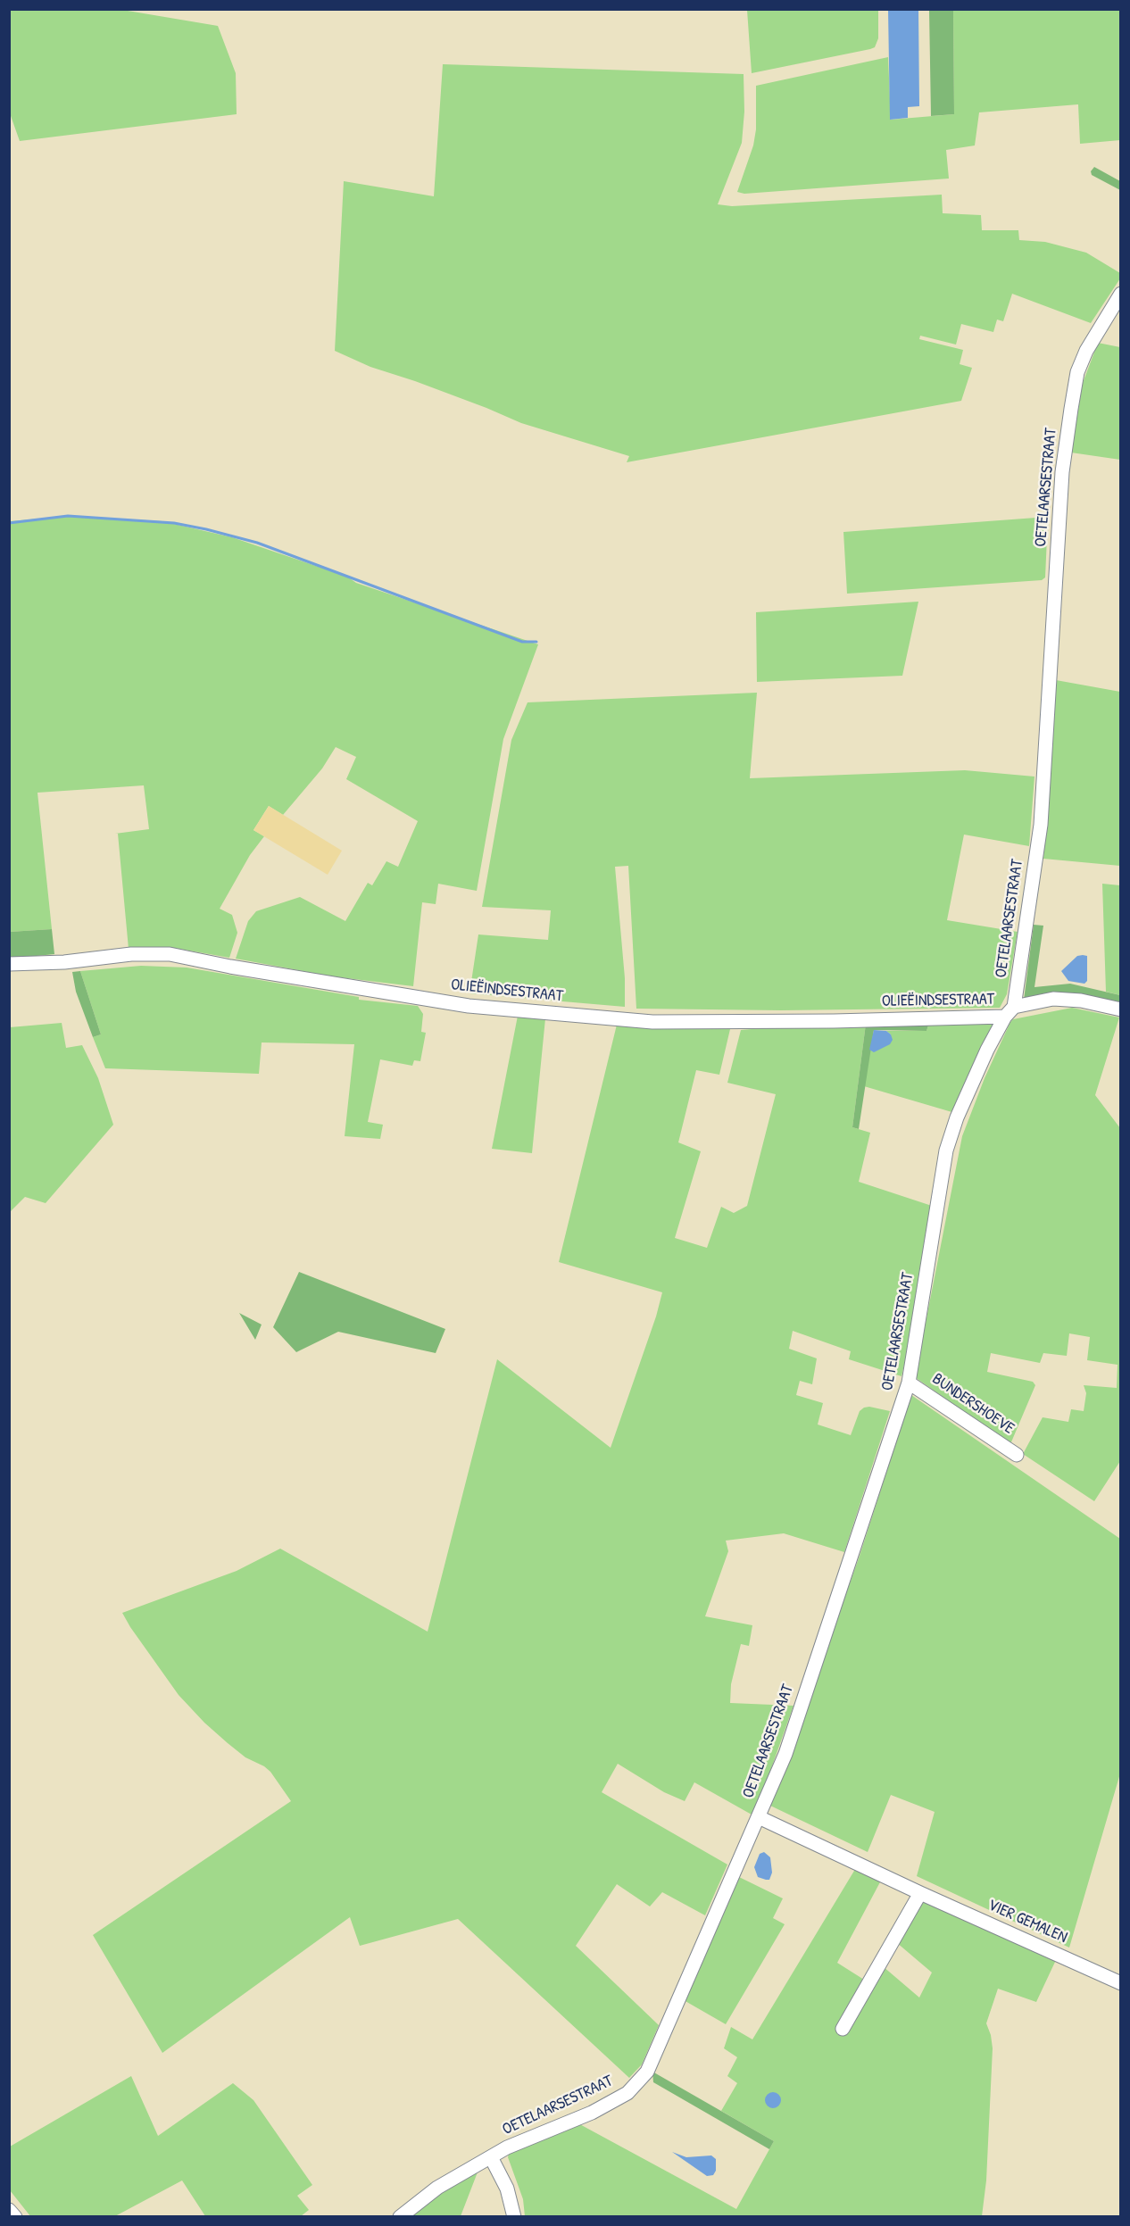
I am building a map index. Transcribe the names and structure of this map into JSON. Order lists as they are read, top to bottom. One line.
{"streets":{"street":["OETELAARSESTRAAT","OLIEËINDSESTRAAT","BUNDERSHOEVE","VIER GEMALEN"]},"crossings":[["OETELAARSESTRAAT","OLIEËINDSESTRAAT"],["OETELAARSESTRAAT","BUNDERSHOEVE"],["OETELAARSESTRAAT","VIER GEMALEN"]]}
